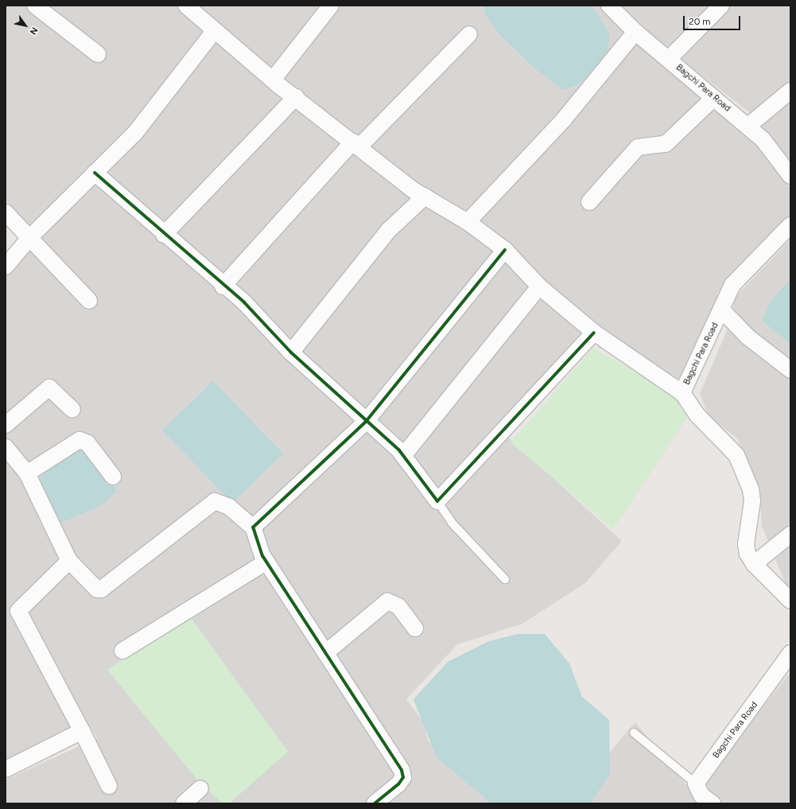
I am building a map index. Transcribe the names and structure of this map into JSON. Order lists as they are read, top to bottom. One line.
{"streets":{"street":["Bagchi Para Road"]},"scale_bar":"20 m","north":"bottom right"}
